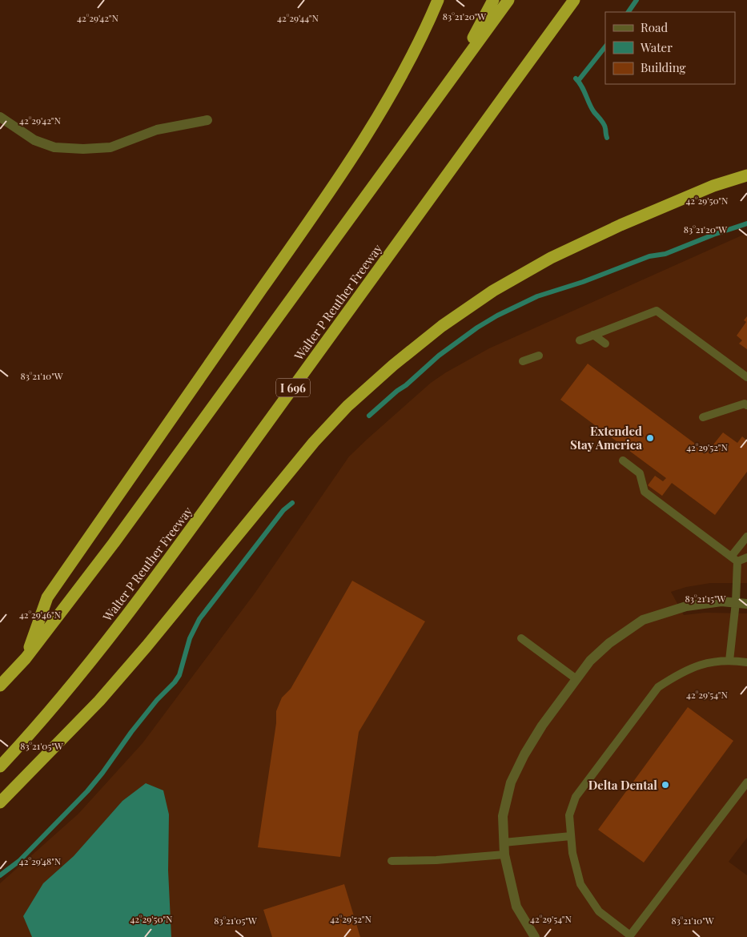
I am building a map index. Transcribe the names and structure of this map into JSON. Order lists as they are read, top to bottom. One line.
{"streets":{"highway":["Walter P Reuther Freeway","I 696"]},"places":["Extended Stay America","Delta Dental"],"legend":["Road","Water","Building"],"coordinates":["83°21'20\"W","42°29'42\"N","42°29'44\"N","42°29'50\"N","83°21'10\"W","42°29'52\"N","83°21'15\"W","42°29'46\"N","42°29'54\"N","83°21'05\"W","42°29'48\"N"]}
